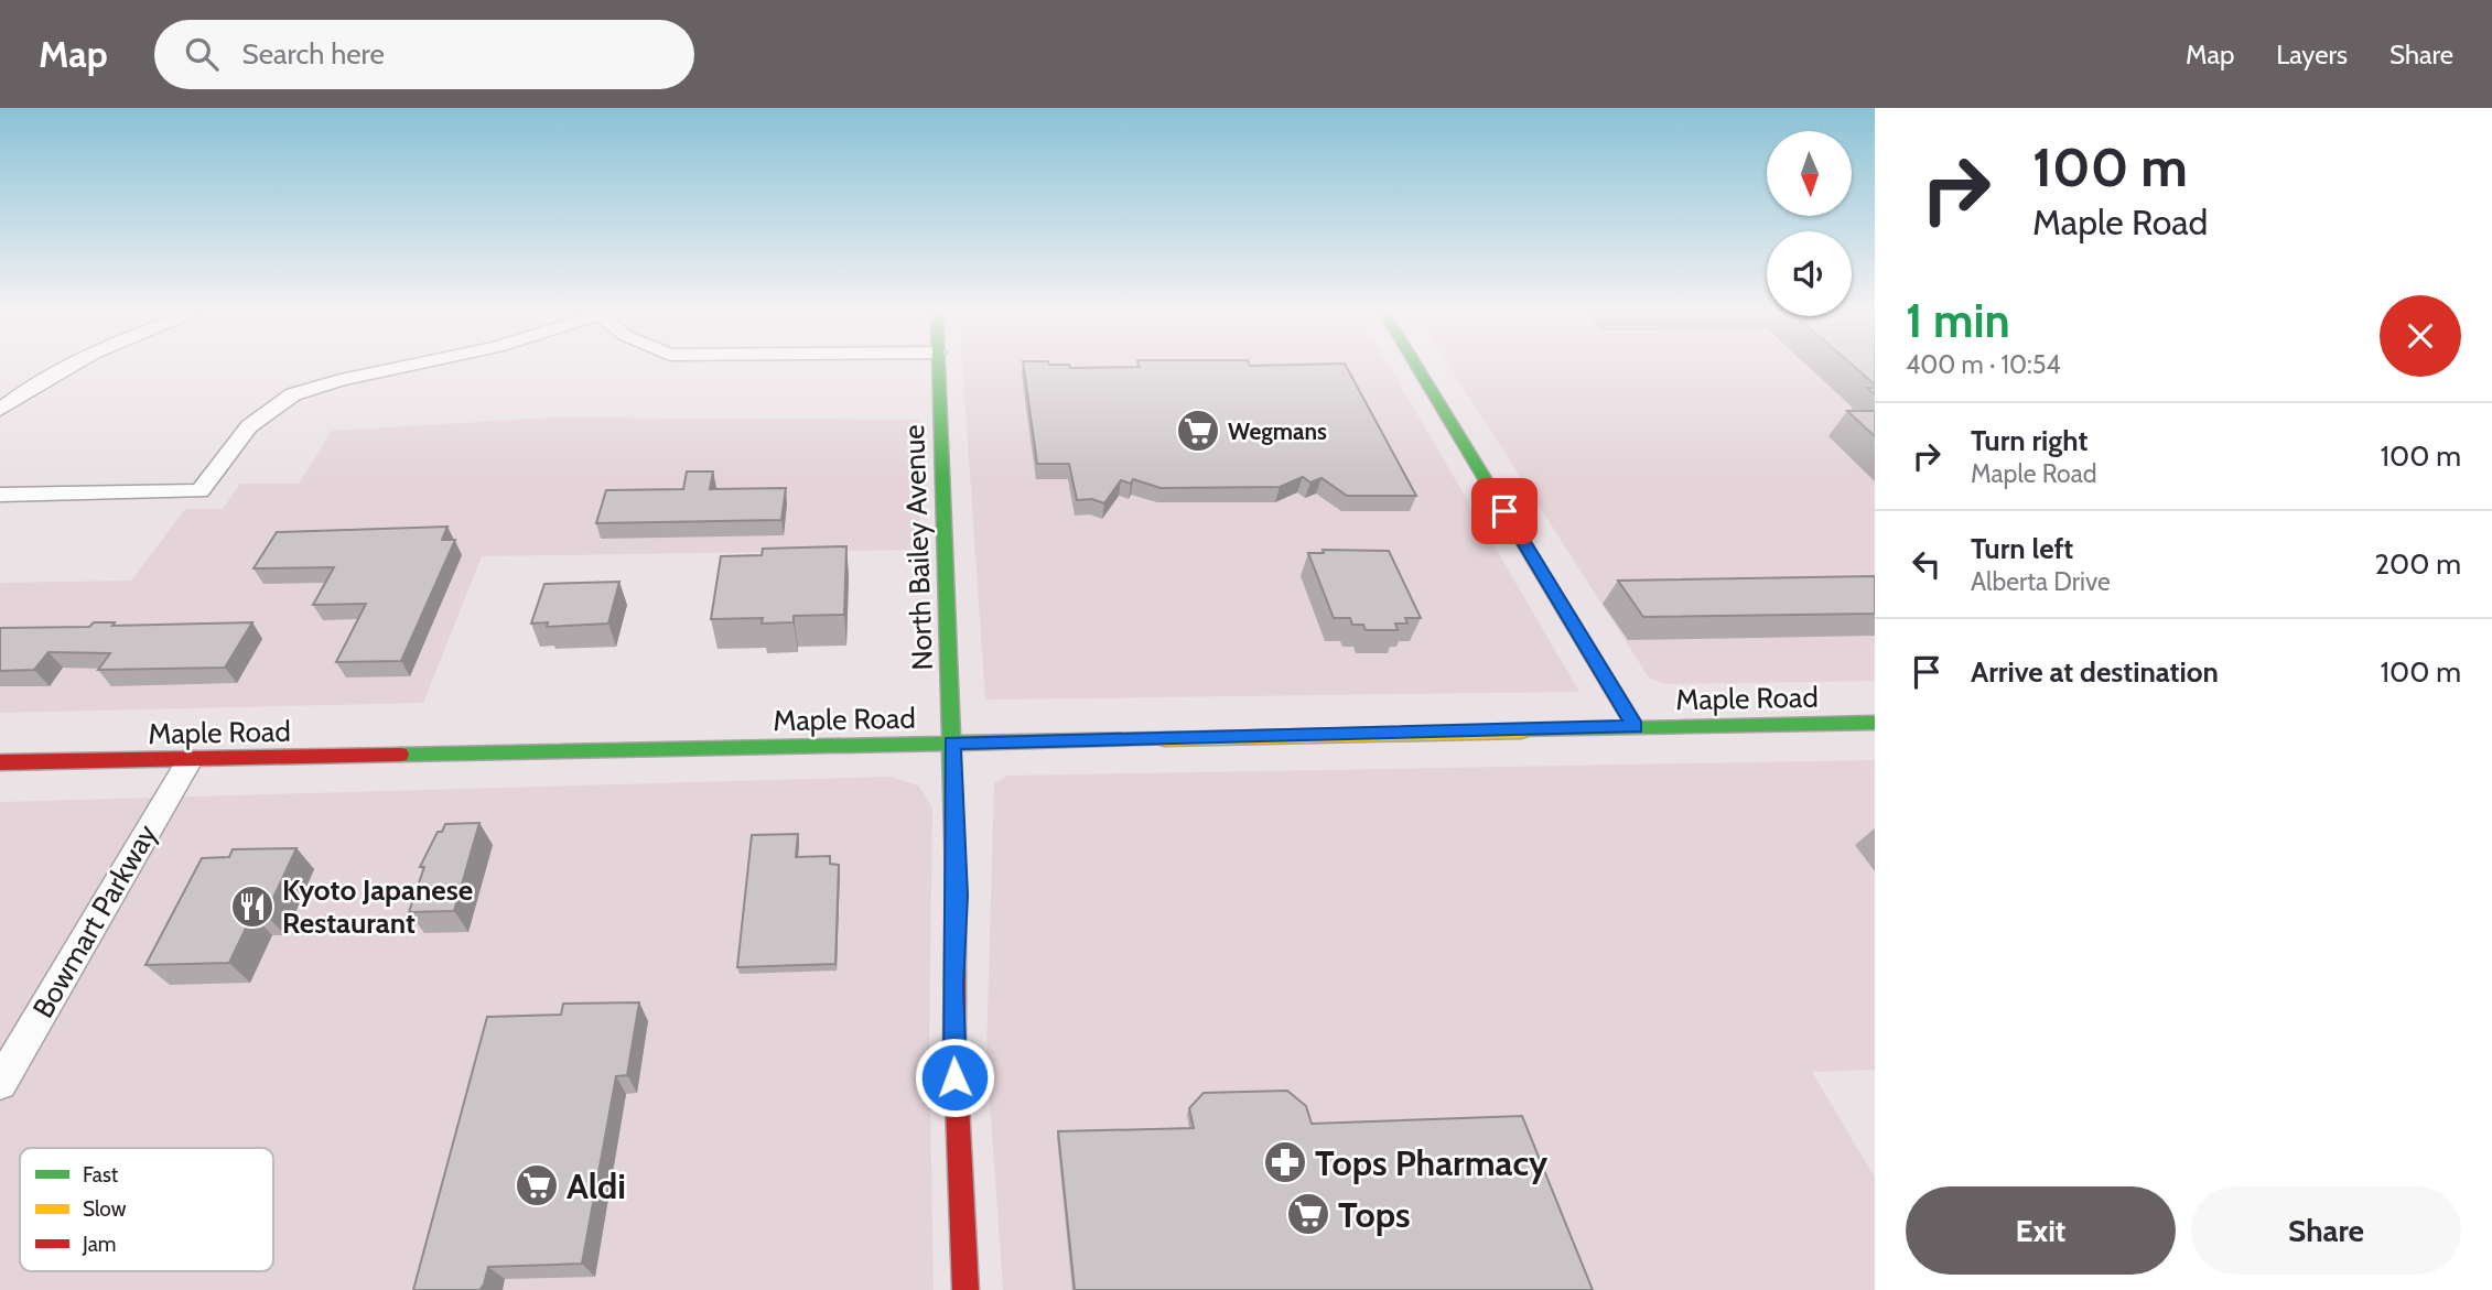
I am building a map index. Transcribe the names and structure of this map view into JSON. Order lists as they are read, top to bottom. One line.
{"streets":{"street":["North Bailey Avenue","Maple Road","Bowmart Parkway"]},"crossings":[["North Bailey Avenue","Maple Road"],["Maple Road","Bowmart Parkway"]],"places":{"supermarket":["Wegmans","Aldi","Tops"],"restaurant":["Kyoto Japanese Restaurant"],"pharmacy":["Tops Pharmacy"]},"legend":["Fast","Slow","Jam"],"north":"bottom","page":{"header":"Map","search":"Search here","nav":["Map","Layers","Share"],"turn":["100 m","Maple Road"],"heading":["1 min","400 m · 10:54"],"list":[{"name":"Turn right","note":"Maple Road","value":"100 m"},{"name":"Turn left","note":"Alberta Drive","value":"200 m"},{"name":"Arrive at destination","value":"100 m"}],"buttons":["Exit","Share"]}}
